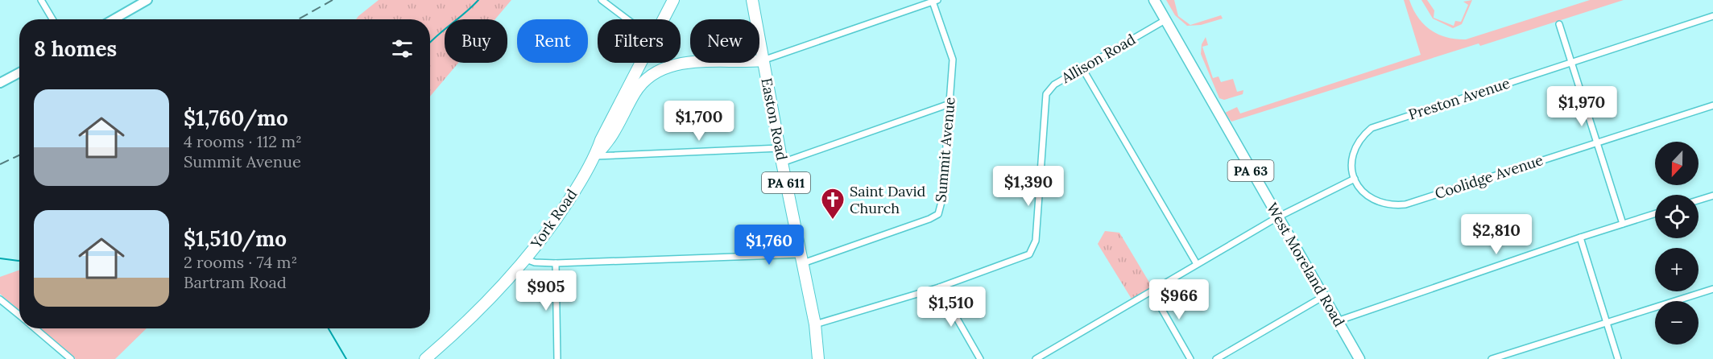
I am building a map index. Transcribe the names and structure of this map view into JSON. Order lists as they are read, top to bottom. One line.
{"streets":{"highway":["Easton Road","PA 611","York Road"],"main road":["PA 63","West Moreland Road"],"street":["Allison Road","Preston Avenue","Summit Avenue","Coolidge Avenue"]},"crossings":[["Allison Road","Easton Road"],["Allison Road","West Moreland Road"],["Preston Avenue","Coolidge Avenue"],["Easton Road","Summit Avenue"],["Easton Road","York Road"],["Summit Avenue","York Road"]],"places":{"church":["Saint David Church"]},"north":"bottom","page":{"chip":["Buy","Rent","Filters","New"],"heading":"8 homes","list":[{"name":"$1,760/mo","note":"4 rooms · 112 m² · Summit Avenue"},{"name":"$1,510/mo","note":"2 rooms · 74 m² · Bartram Road"}],"price":["$1,970","$1,700","$1,390","$2,810","$1,760","$905","$966","$1,510"],"map_buttons":["+","−"]}}
